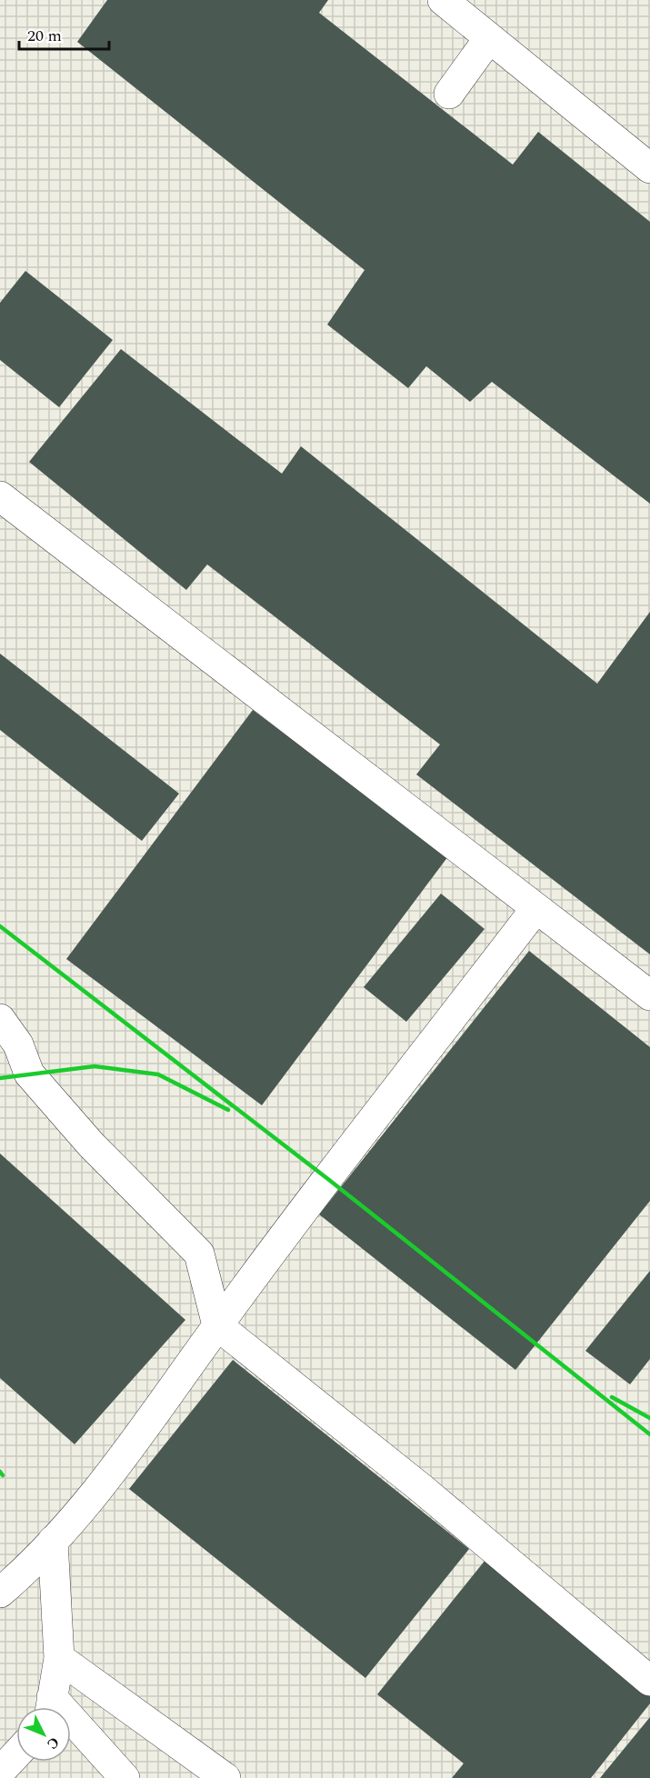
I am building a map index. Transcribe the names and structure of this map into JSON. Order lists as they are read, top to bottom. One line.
{"scale_bar":"20 m","north":"bottom right"}
